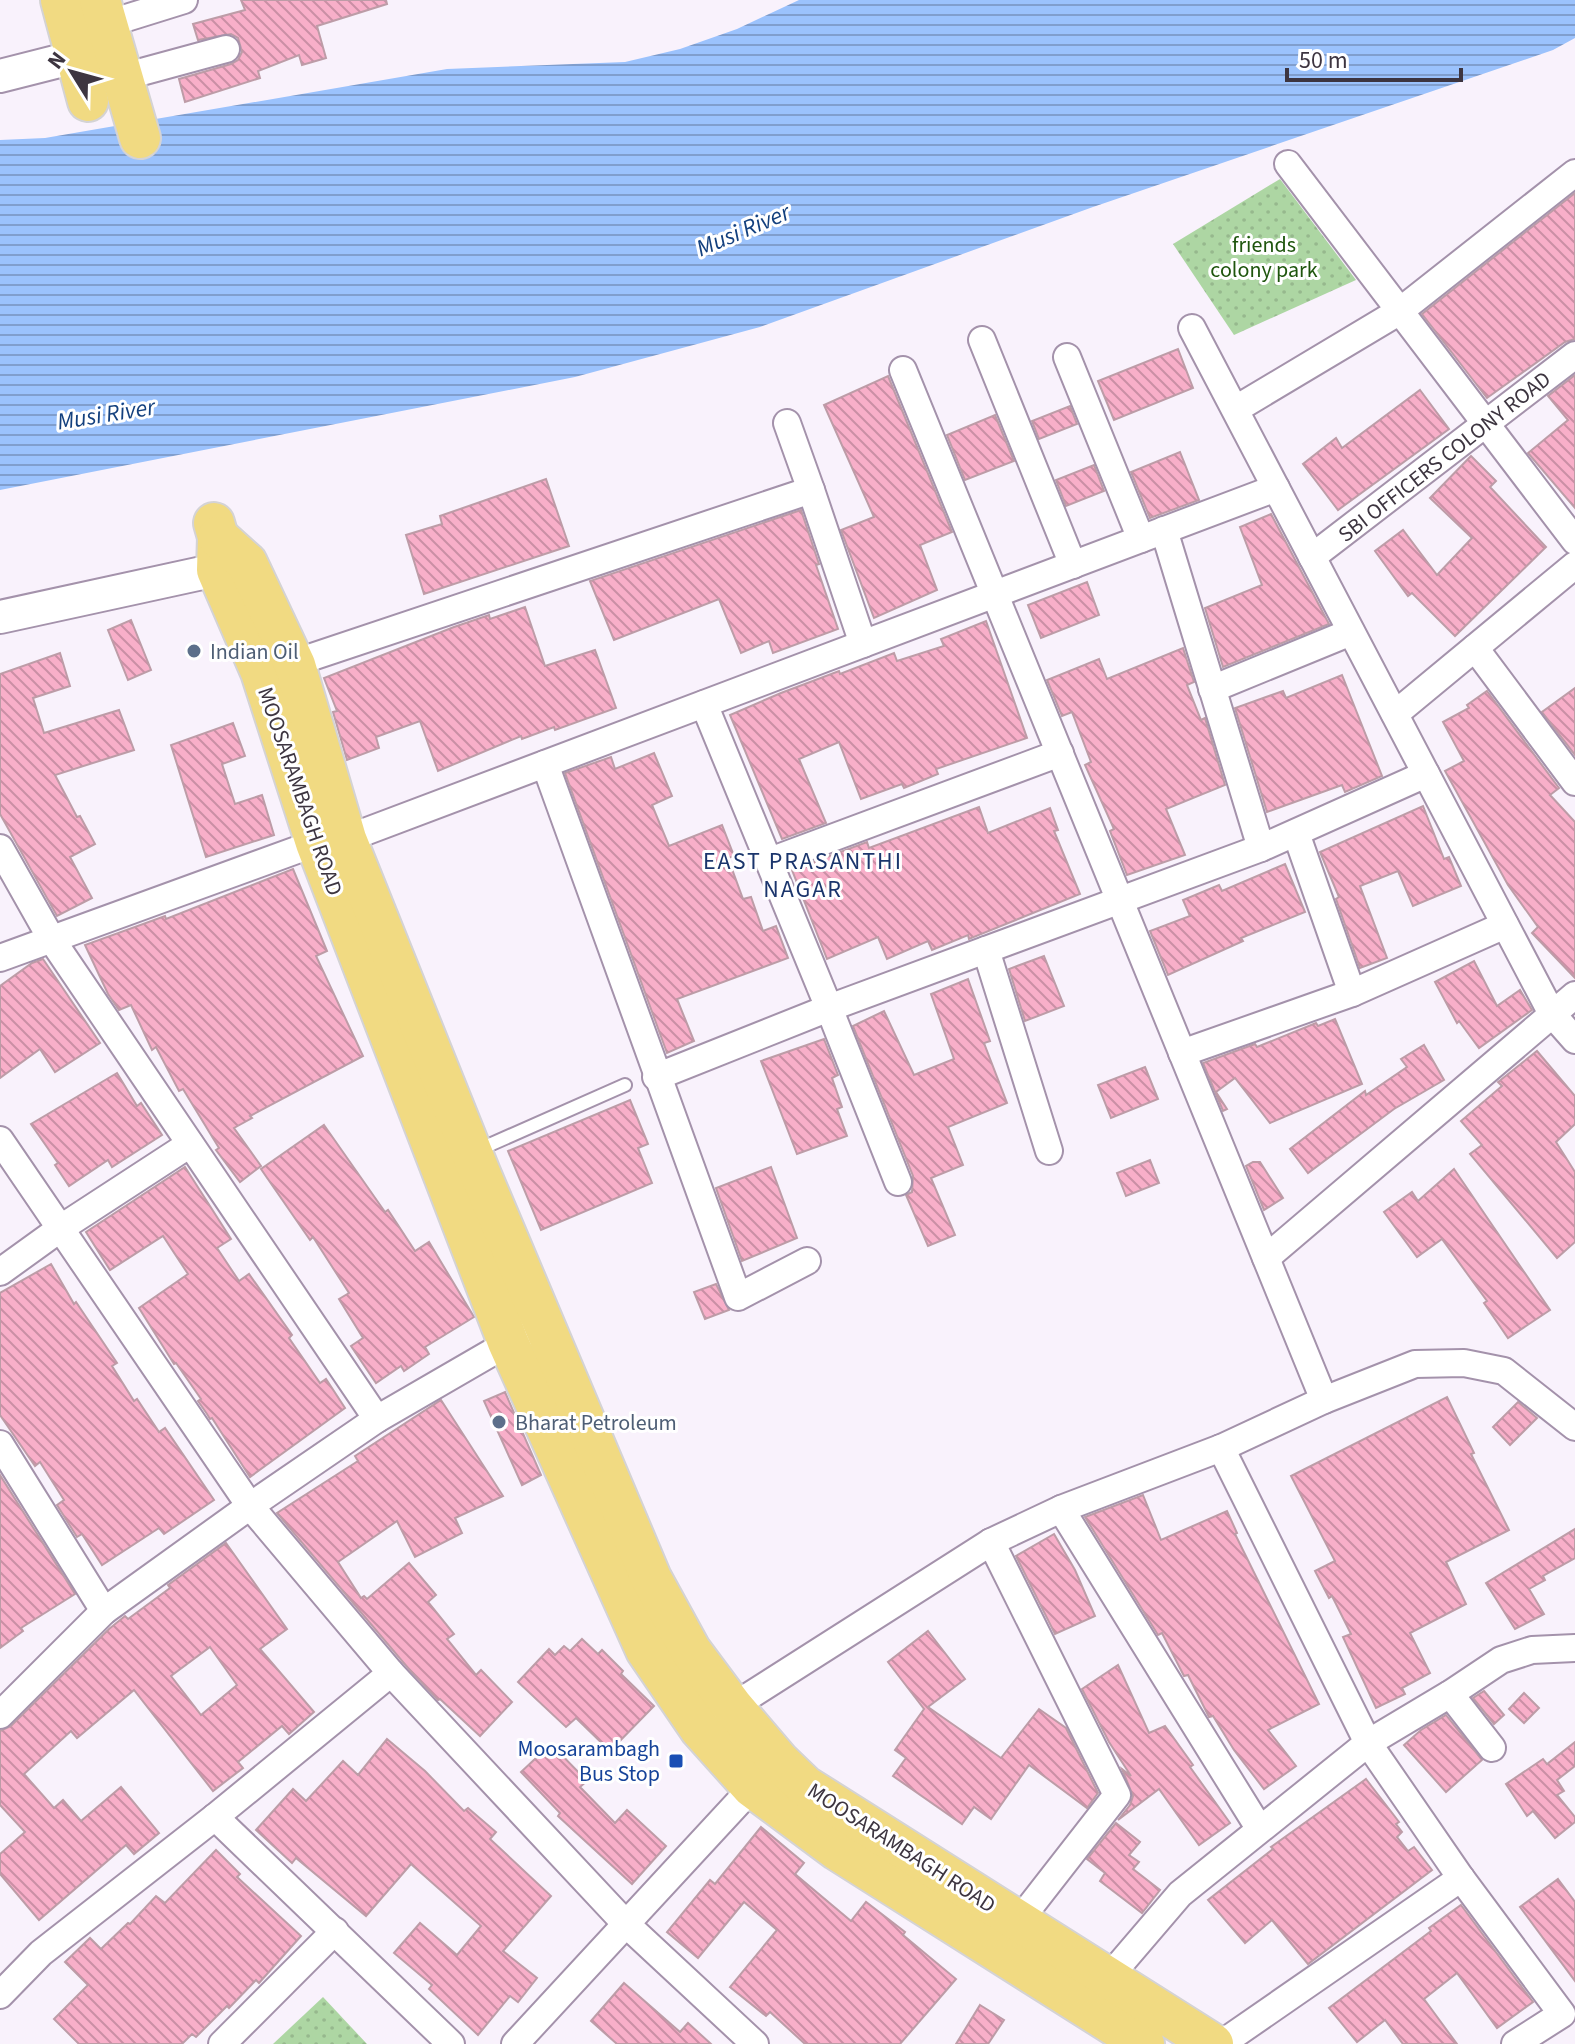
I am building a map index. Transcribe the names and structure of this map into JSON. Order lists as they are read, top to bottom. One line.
{"streets":{"main road":["MOOSARAMBAGH ROAD"],"street":["SBI OFFICERS COLONY ROAD"]},"districts":["EAST PRASANTHI NAGAR"],"water":["Musi River"],"parks":["friends colony park"],"places":{"other":["Indian Oil","Bharat Petroleum"],"transit":["Moosarambagh Bus Stop"]},"scale_bar":"50 m","north":"top left"}
